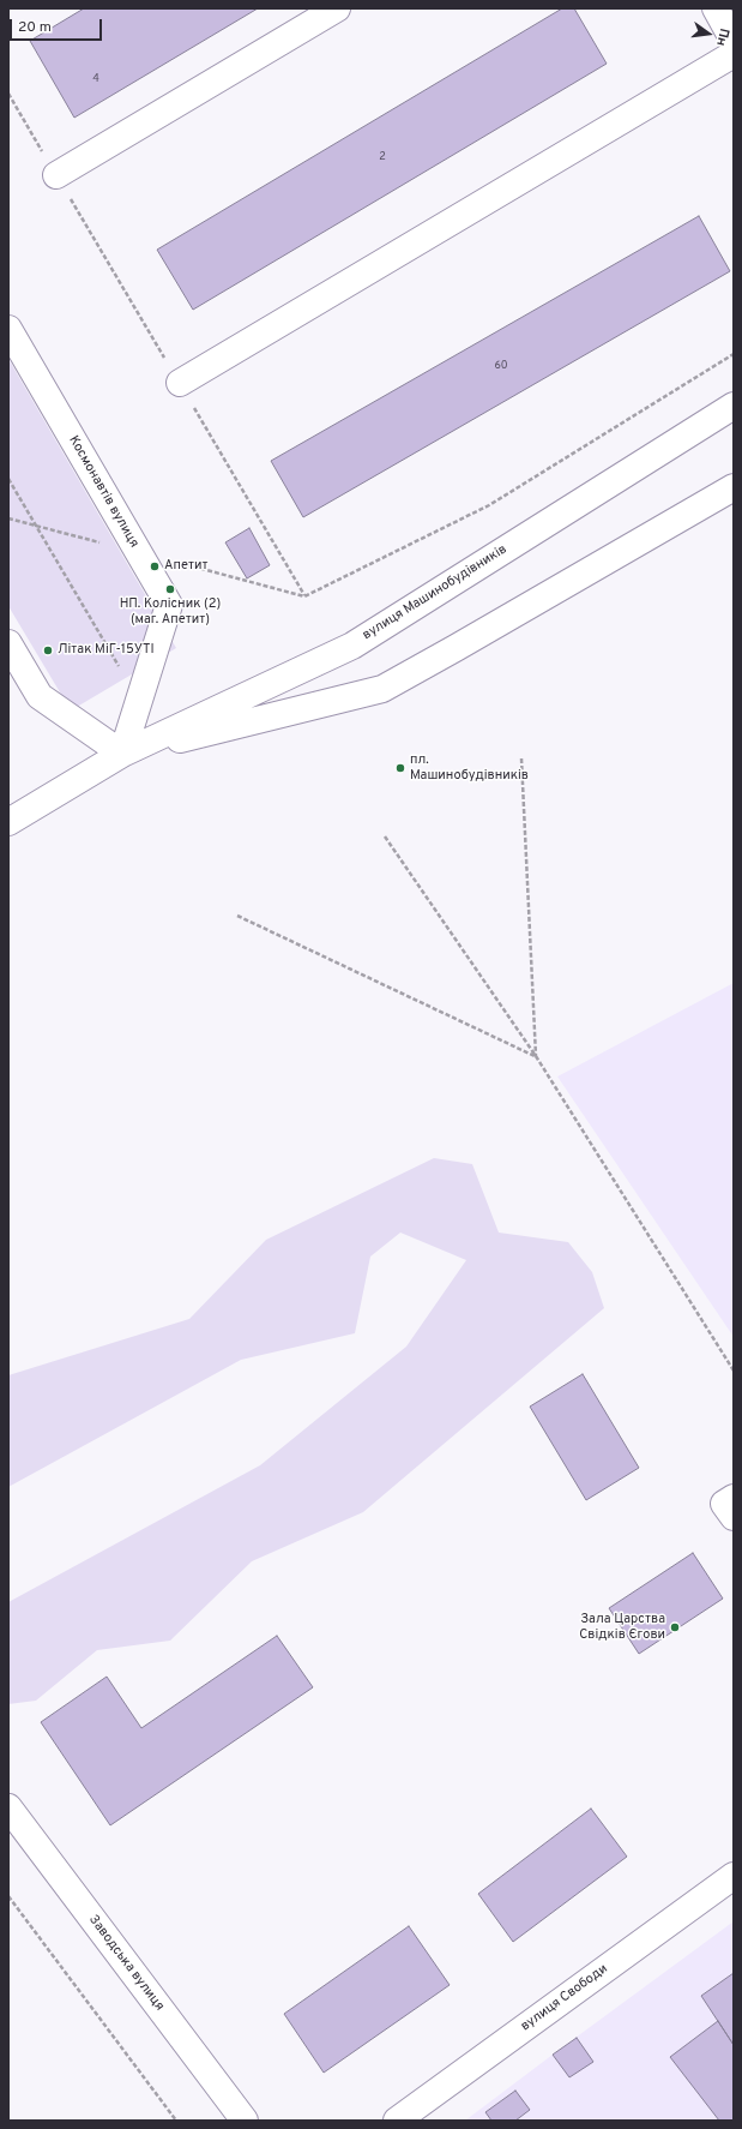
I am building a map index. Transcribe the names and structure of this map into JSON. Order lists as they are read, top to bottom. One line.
{"streets":{"street":["Космонавтів вулиця","вулиця Машинобудівників","Заводська вулиця","вулиця Свободи"]},"crossings":[["Космонавтів вулиця","вулиця Машинобудівників"]],"places":["Апетит","НП. Колісник (2) (маг. Апетит)","Літак МіГ-15УТІ","пл. Машинобудівників","Зала Царства Свідків Єгови"],"house_numbers":["4","2","60"],"scale_bar":"20 m","north":"right"}
